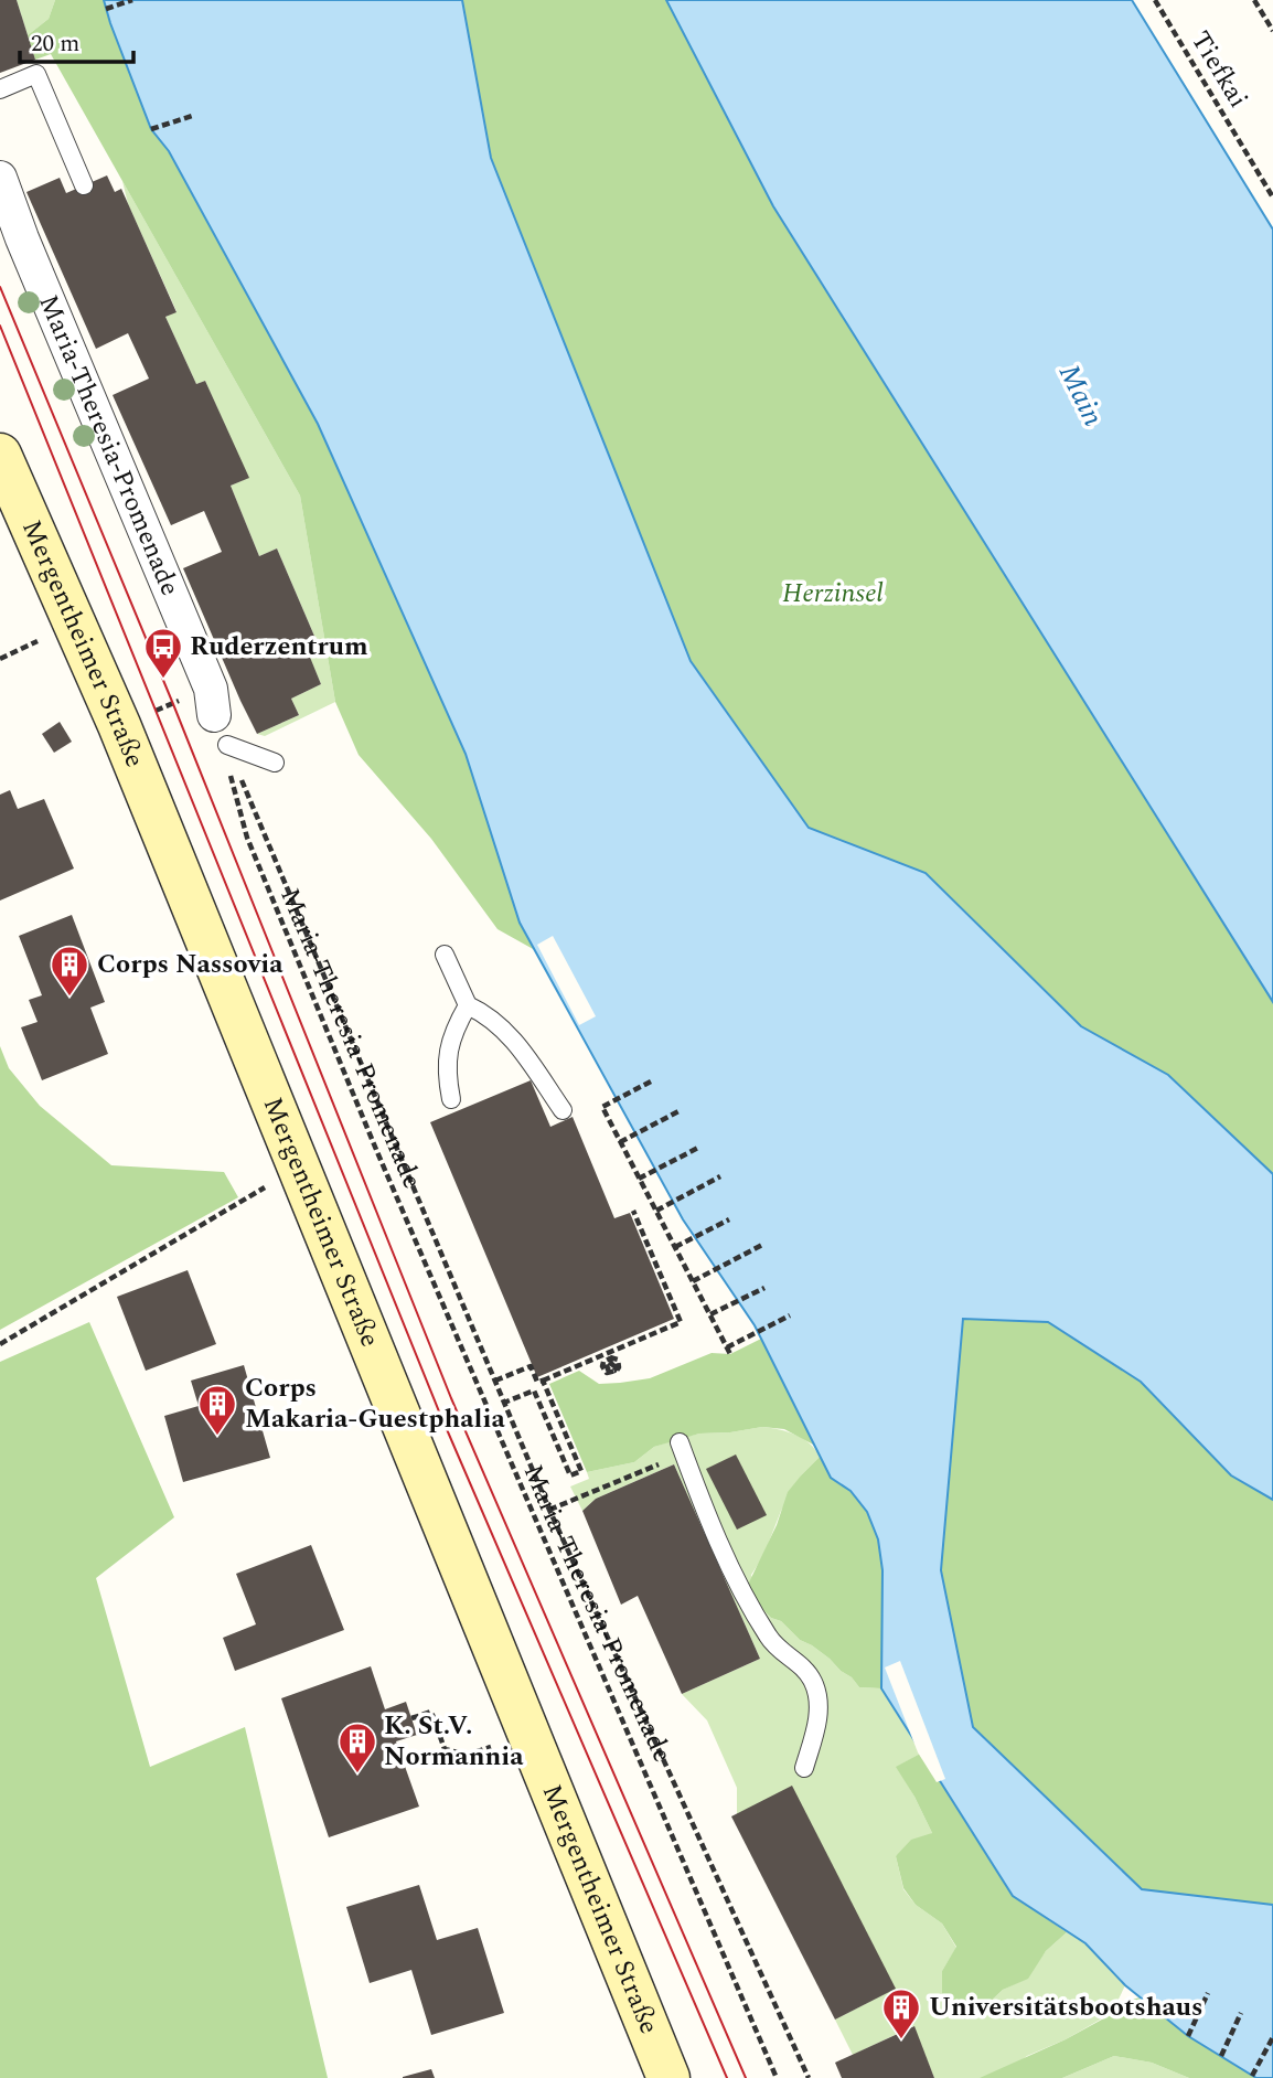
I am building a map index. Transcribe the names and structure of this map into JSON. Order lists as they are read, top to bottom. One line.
{"streets":{"main road":["Mergentheimer Straße"],"street":["Maria-Theresia-Promenade"],"path":["Tiefkai"]},"water":["Main"],"parks":["Herzinsel"],"places":{"bus stop":["Ruderzentrum"],"building":["Corps Nassovia","Corps Makaria-Guestphalia","K. St.V. Normannia","Universitätsbootshaus"]},"scale_bar":"20 m"}
